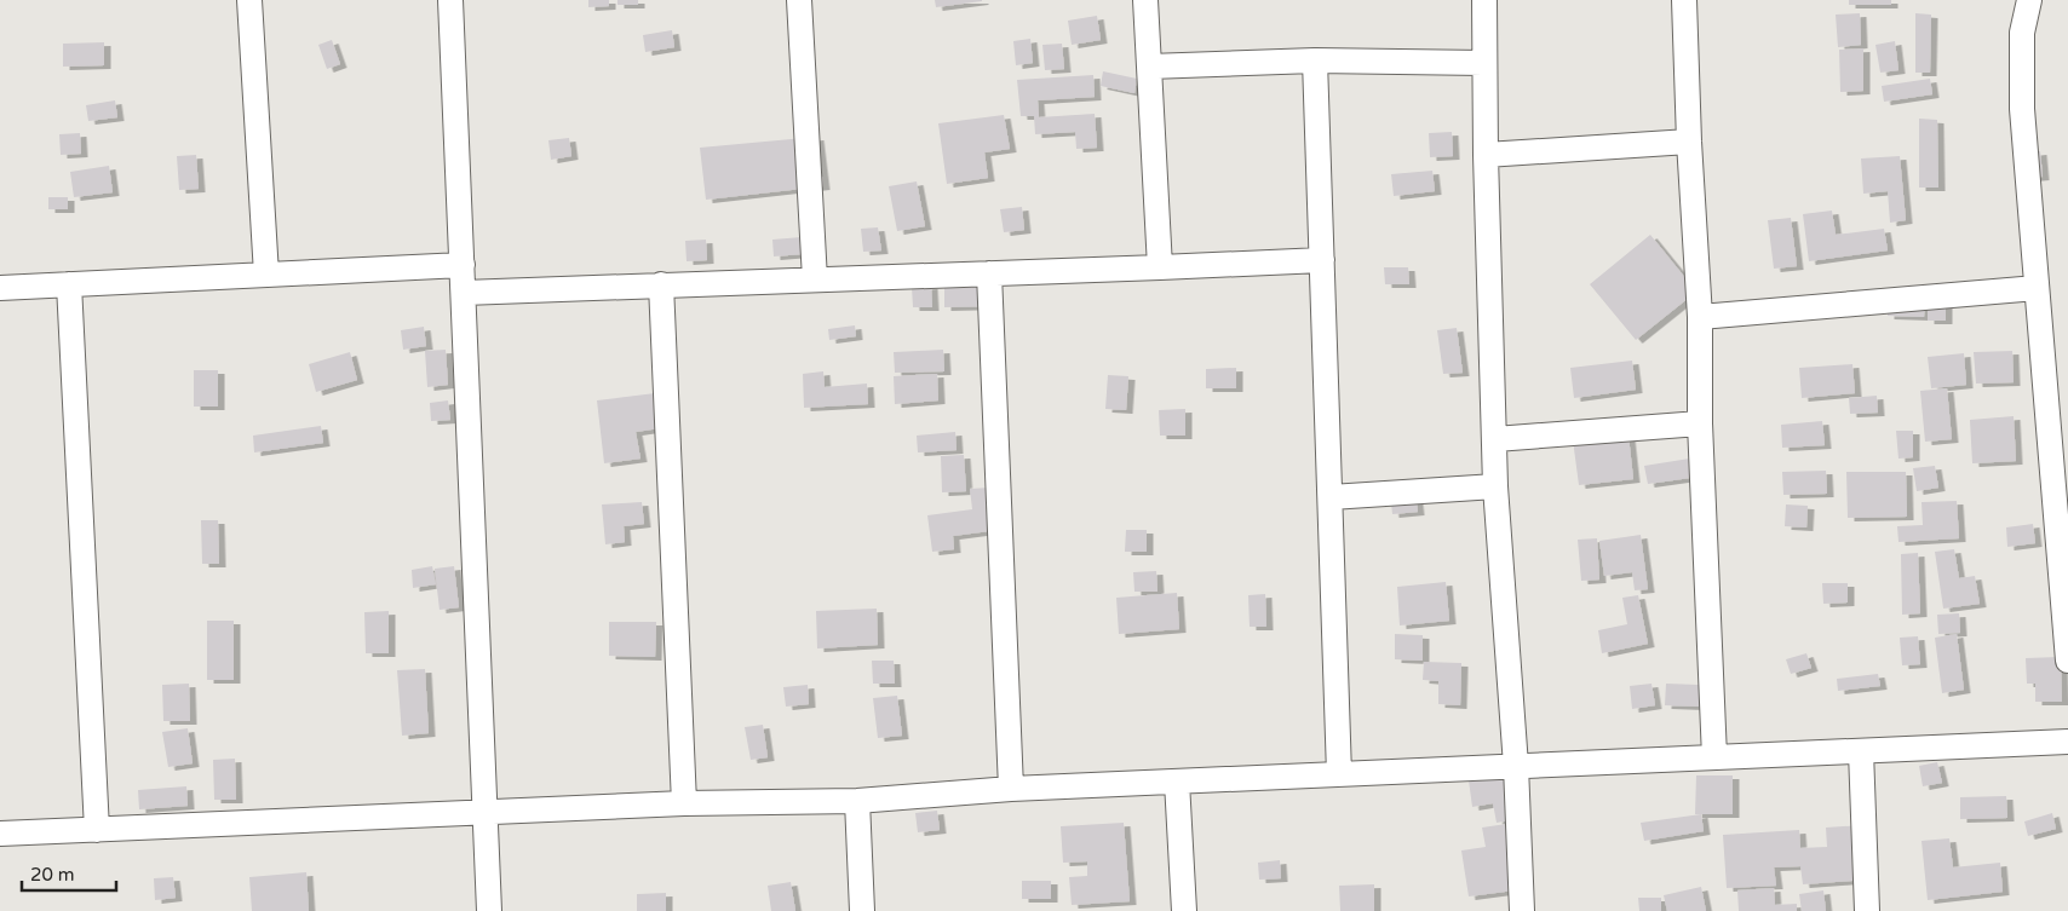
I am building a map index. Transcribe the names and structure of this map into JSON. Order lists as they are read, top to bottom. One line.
{"scale_bar":"20 m"}
